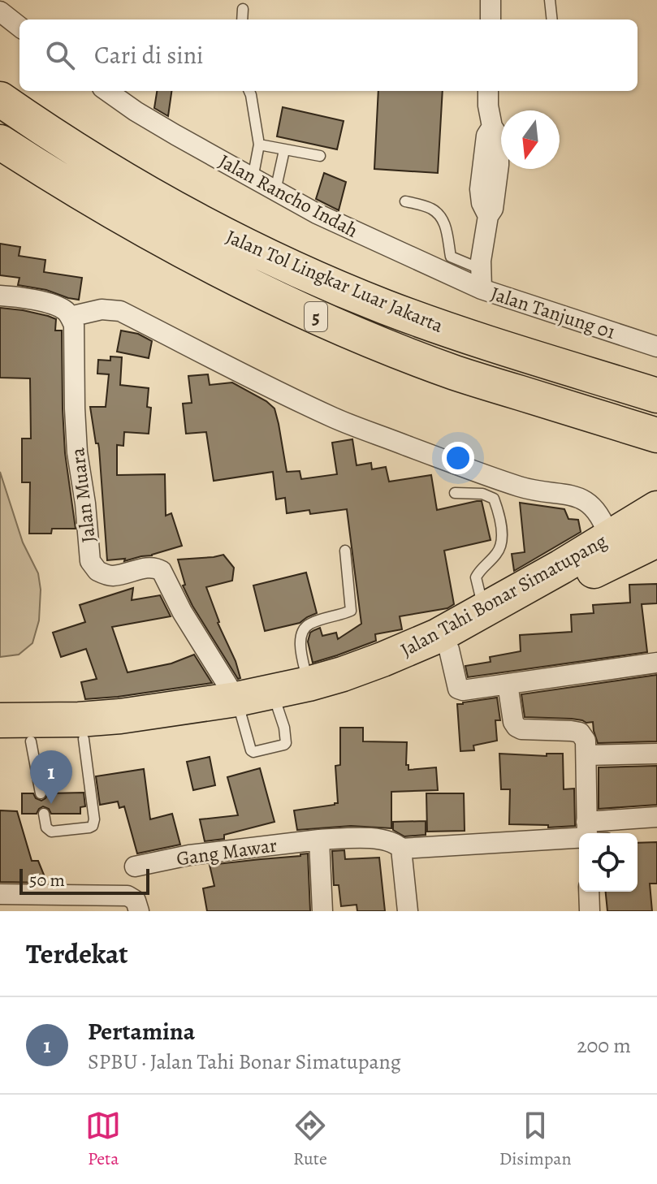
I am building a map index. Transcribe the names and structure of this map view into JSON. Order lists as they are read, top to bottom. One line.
{"streets":{"highway":["Jalan Tol Lingkar Luar Jakarta","5","Jalan Tahi Bonar Simatupang"],"street":["Jalan Rancho Indah","Jalan Tanjung 01","Jalan Muara","Gang Mawar"]},"crossings":[["Jalan Rancho Indah","Jalan Tanjung 01"],["Jalan Muara","Jalan Tahi Bonar Simatupang"]],"scale_bar":"50 m","north":"bottom","page":{"search":"Cari di sini","pins":"1","scale":"50 m","heading":"Terdekat","list":[{"mark":"1","name":"Pertamina","note":"SPBU · Jalan Tahi Bonar Simatupang","value":"200 m"}],"nav":["Peta","Rute","Disimpan"]}}
